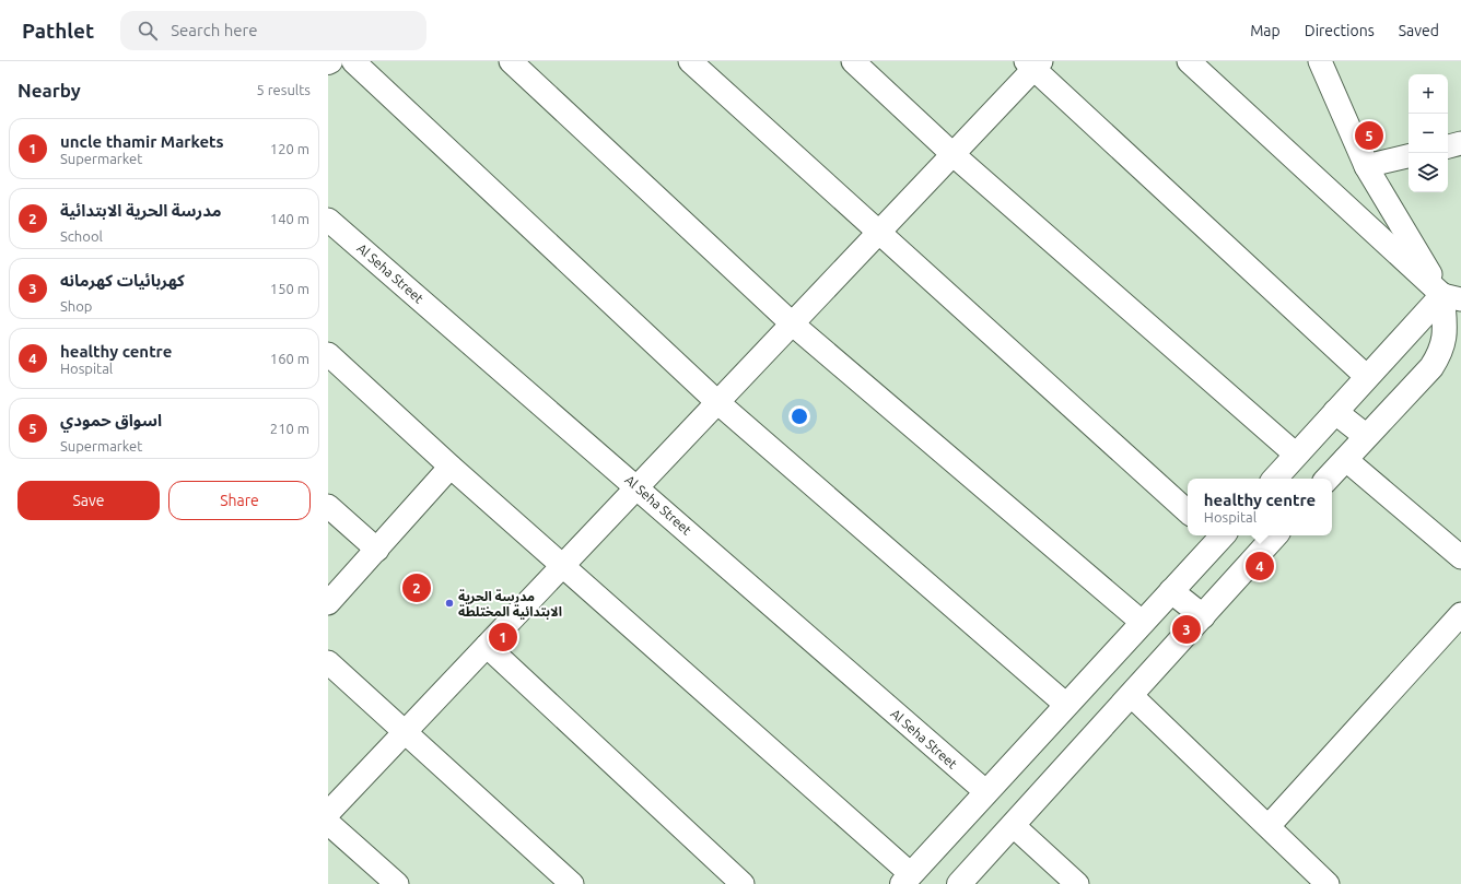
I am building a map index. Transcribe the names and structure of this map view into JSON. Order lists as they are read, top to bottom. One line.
{"streets":{"street":["Al Seha Street"]},"places":["مدرسة الحرية الابتدائية المختلطة"],"page":{"header":"Pathlet","search":"Search here","nav":["Map","Directions","Saved"],"heading":["Nearby","5 results"],"map_buttons":["+","−"],"list":[{"mark":"1","name":"uncle thamir Markets","note":"Supermarket","value":"120 m"},{"mark":"2","name":"مدرسة الحرية الابتدائية","note":"School","value":"140 m"},{"mark":"3","name":"كهربائيات كهرمانه","note":"Shop","value":"150 m"},{"mark":"4","name":"healthy centre","note":"Hospital","value":"160 m"},{"mark":"5","name":"اسواق حمودي","note":"Supermarket","value":"210 m"}],"pins":["5","4","2","3","1"],"buttons":["Save","Share"],"popup":["healthy centre","Hospital"]}}
